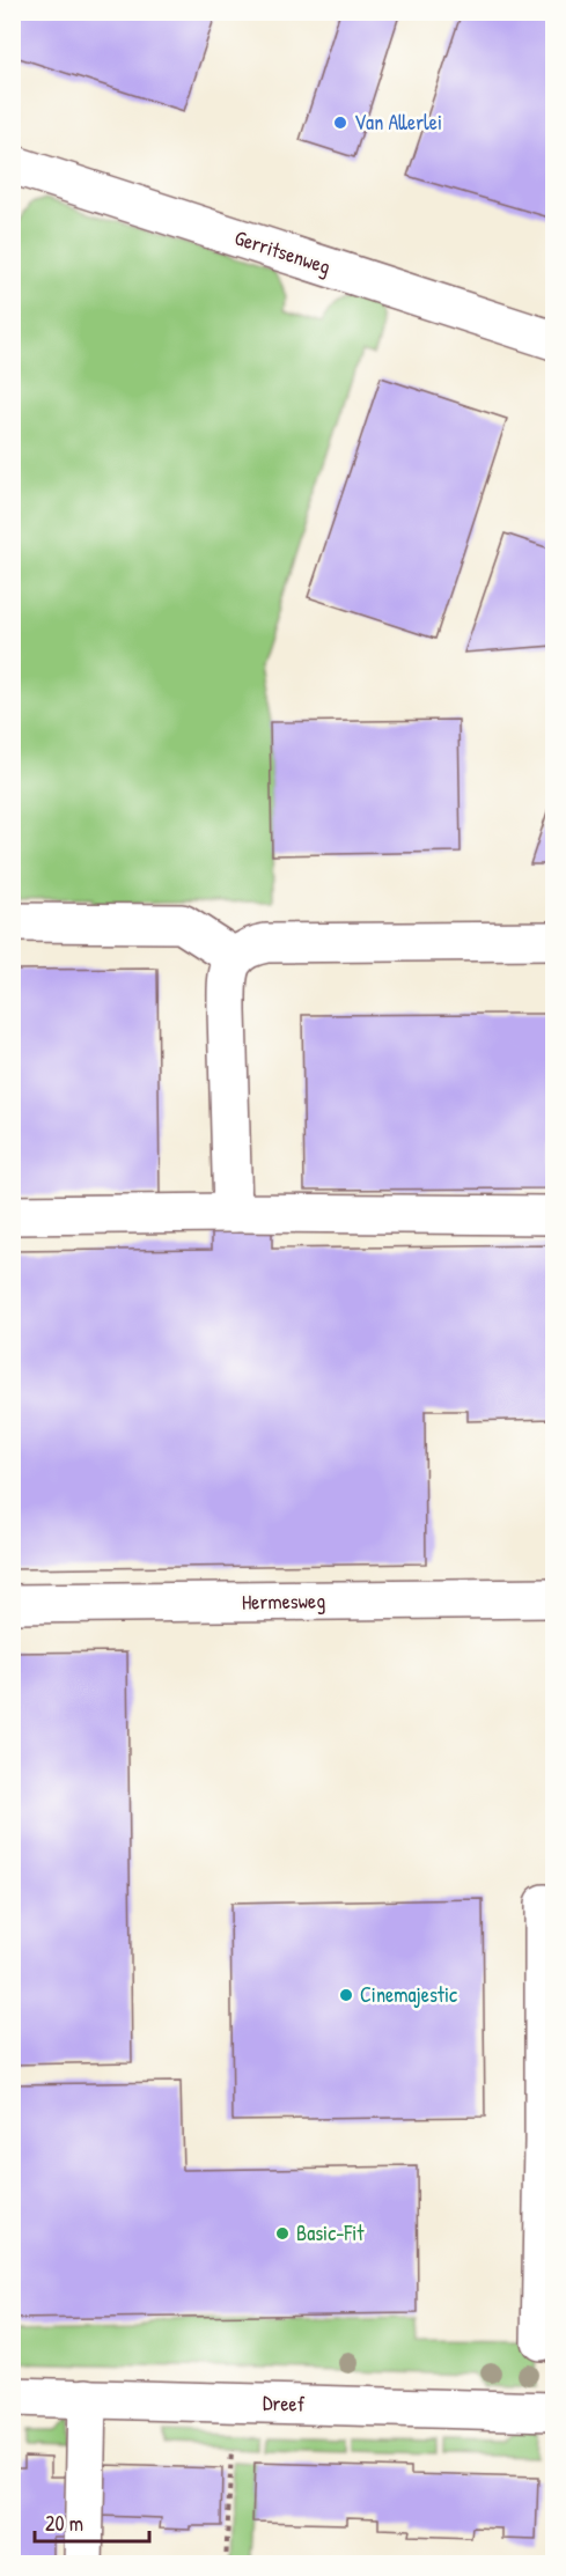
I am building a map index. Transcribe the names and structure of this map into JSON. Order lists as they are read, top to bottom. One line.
{"streets":{"street":["Gerritsenweg","Hermesweg","Dreef"]},"places":["Van Allerlei","Cinemajestic","Basic-Fit"],"scale_bar":"20 m"}
